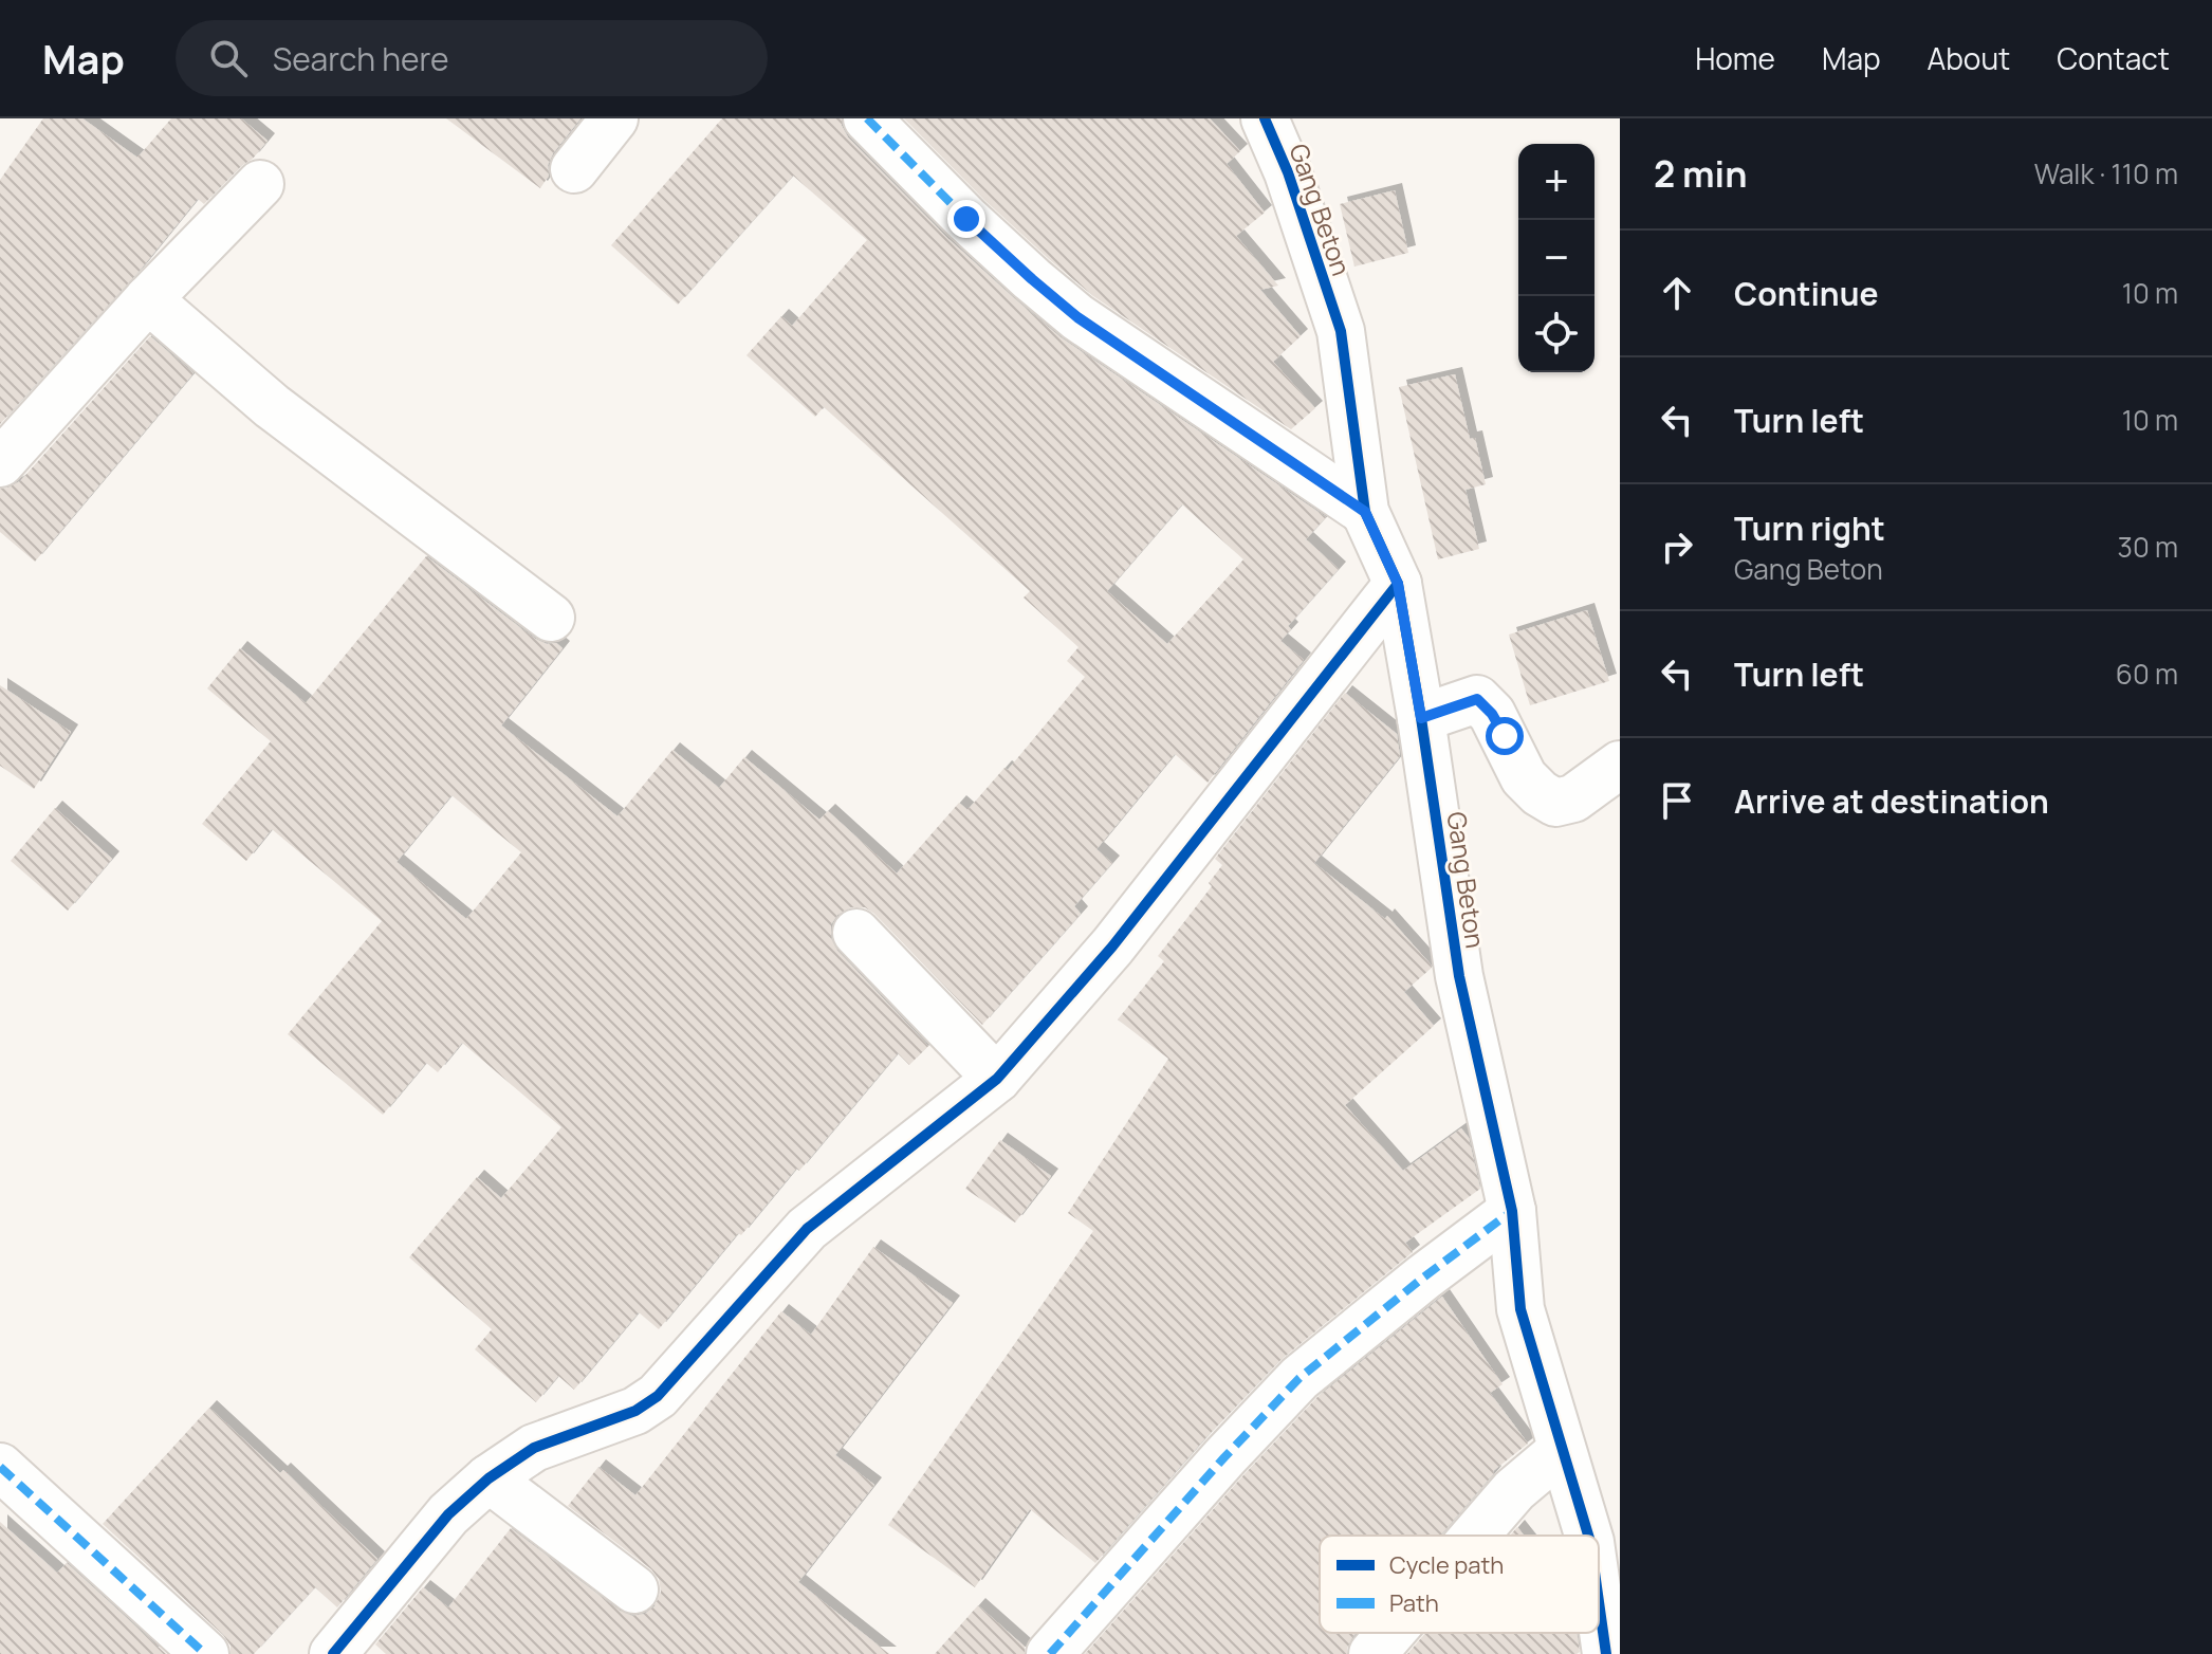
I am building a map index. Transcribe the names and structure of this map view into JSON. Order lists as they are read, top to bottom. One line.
{"streets":{"street":["Gang Beton"]},"legend":["Cycle path","Path"],"page":{"header":"Map","search":"Search here","nav":["Home","Map","About","Contact"],"heading":["2 min","Walk · 110 m"],"map_buttons":["+","−"],"list":[["Continue","10 m"],["Turn left","10 m"],["Turn right","Gang Beton","30 m"],["Turn left","60 m"],"Arrive at destination"]}}
